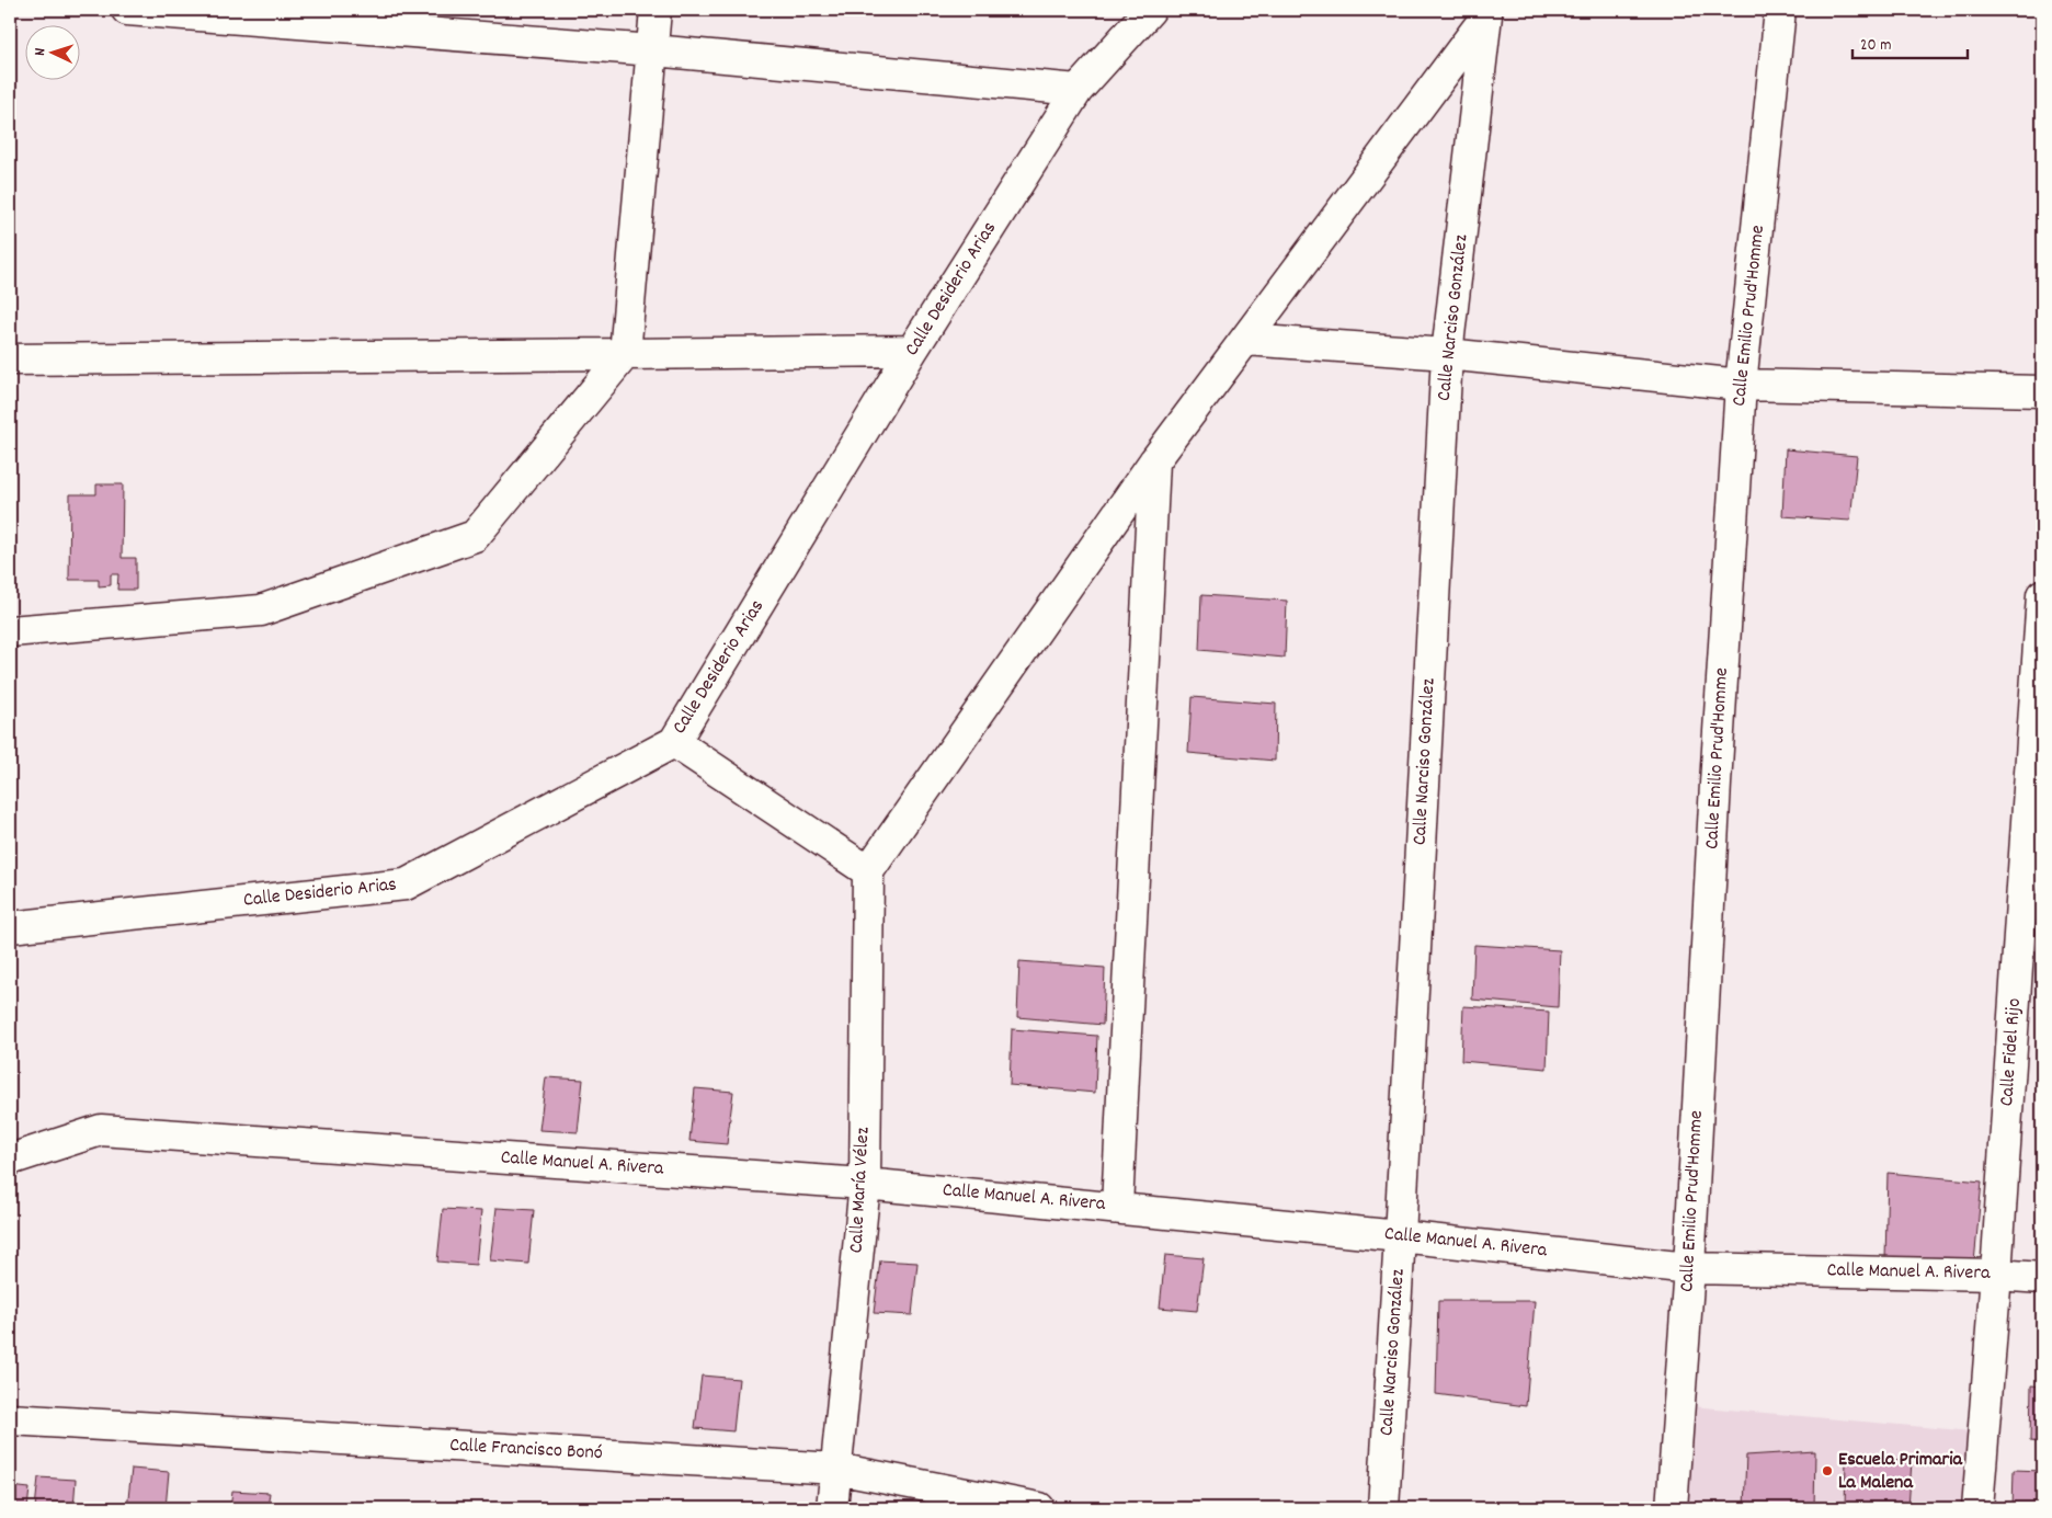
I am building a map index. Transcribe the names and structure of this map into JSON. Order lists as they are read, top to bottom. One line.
{"streets":{"street":["Calle Desiderio Arias","Calle Emilio Prud'Homme","Calle Narciso González","Calle Fidel Rijo","Calle Manuel A. Rivera","Calle María Vélez","Calle Francisco Bonó"]},"crossings":[["Calle Emilio Prud'Homme","Calle Manuel A. Rivera"],["Calle Narciso González","Calle Manuel A. Rivera"],["Calle Fidel Rijo","Calle Manuel A. Rivera"],["Calle Manuel A. Rivera","Calle María Vélez"],["Calle María Vélez","Calle Francisco Bonó"]],"places":["Escuela Primaria La Malena"],"scale_bar":"20 m","north":"left"}
